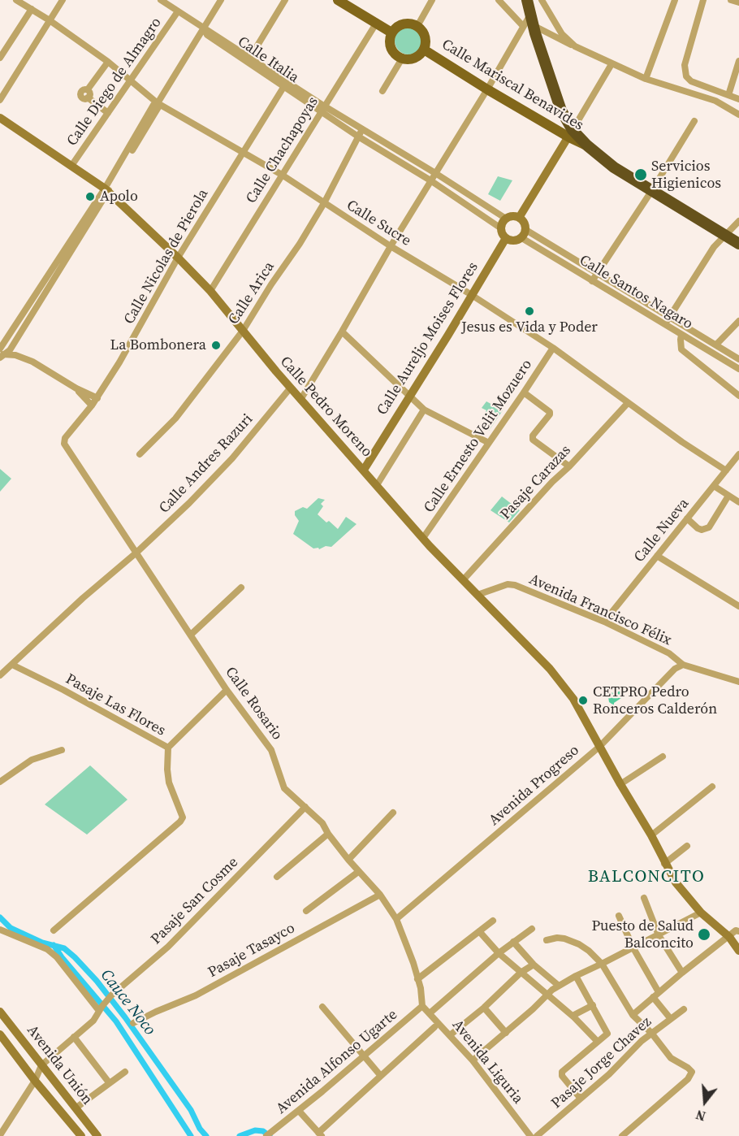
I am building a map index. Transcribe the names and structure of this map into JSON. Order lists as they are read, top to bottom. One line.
{"streets":{"main road":["Calle Mariscal Benavides","Calle Aureljo Moises Flores","Calle Pedro Moreno","Avenida Unión"],"street":["Calle Italia","Calle Diego de Almagro","Calle Chachapoyas","Calle Sucre","Calle Nicolas de Pierola","Calle Santos Nagaro","Calle Arica","Calle Ernesto Velit Mozuero","Calle Andres Razuri","Pasaje Carazas","Calle Nueva","Avenida Francisco Félix","Calle Rosario","Pasaje Las Flores","Avenida Progreso","Pasaje San Cosme","Pasaje Tasayco","Avenida Alfonso Ugarte","Avenida Liguria","Pasaje Jorge Chavez"]},"crossings":[["Calle Italia","Calle Diego de Almagro"],["Calle Italia","Calle Chachapoyas"],["Calle Italia","Calle Nicolas de Pierola"],["Calle Diego de Almagro","Calle Sucre"],["Calle Diego de Almagro","Calle Pedro Moreno"],["Calle Chachapoyas","Calle Sucre"],["Calle Chachapoyas","Calle Pedro Moreno"],["Calle Sucre","Calle Nicolas de Pierola"],["Calle Sucre","Calle Arica"],["Calle Sucre","Calle Aureljo Moises Flores"],["Calle Sucre","Calle Ernesto Velit Mozuero"],["Calle Sucre","Pasaje Carazas"],["Calle Sucre","Calle Nueva"],["Calle Nicolas de Pierola","Calle Pedro Moreno"],["Calle Nicolas de Pierola","Calle Rosario"],["Calle Santos Nagaro","Calle Aureljo Moises Flores"],["Calle Arica","Calle Pedro Moreno"],["Calle Aureljo Moises Flores","Calle Pedro Moreno"],["Calle Pedro Moreno","Calle Ernesto Velit Mozuero"],["Calle Pedro Moreno","Calle Andres Razuri"],["Calle Pedro Moreno","Pasaje Carazas"],["Calle Pedro Moreno","Avenida Francisco Félix"],["Calle Pedro Moreno","Avenida Progreso"],["Calle Andres Razuri","Calle Rosario"],["Calle Andres Razuri","Pasaje Las Flores"],["Calle Nueva","Avenida Francisco Félix"],["Avenida Francisco Félix","Avenida Progreso"],["Calle Rosario","Avenida Progreso"],["Calle Rosario","Pasaje San Cosme"],["Calle Rosario","Pasaje Tasayco"],["Calle Rosario","Avenida Alfonso Ugarte"],["Calle Rosario","Avenida Liguria"],["Pasaje San Cosme","Avenida Unión"],["Avenida Alfonso Ugarte","Avenida Liguria"]],"districts":["BALCONCITO"],"water":["Cauce Noco"],"places":["Servicios Higienicos","Apolo","Jesus es Vida y Poder","La Bombonera","CETPRO Pedro Ronceros Calderón","Puesto de Salud Balconcito"],"north":"bottom"}
